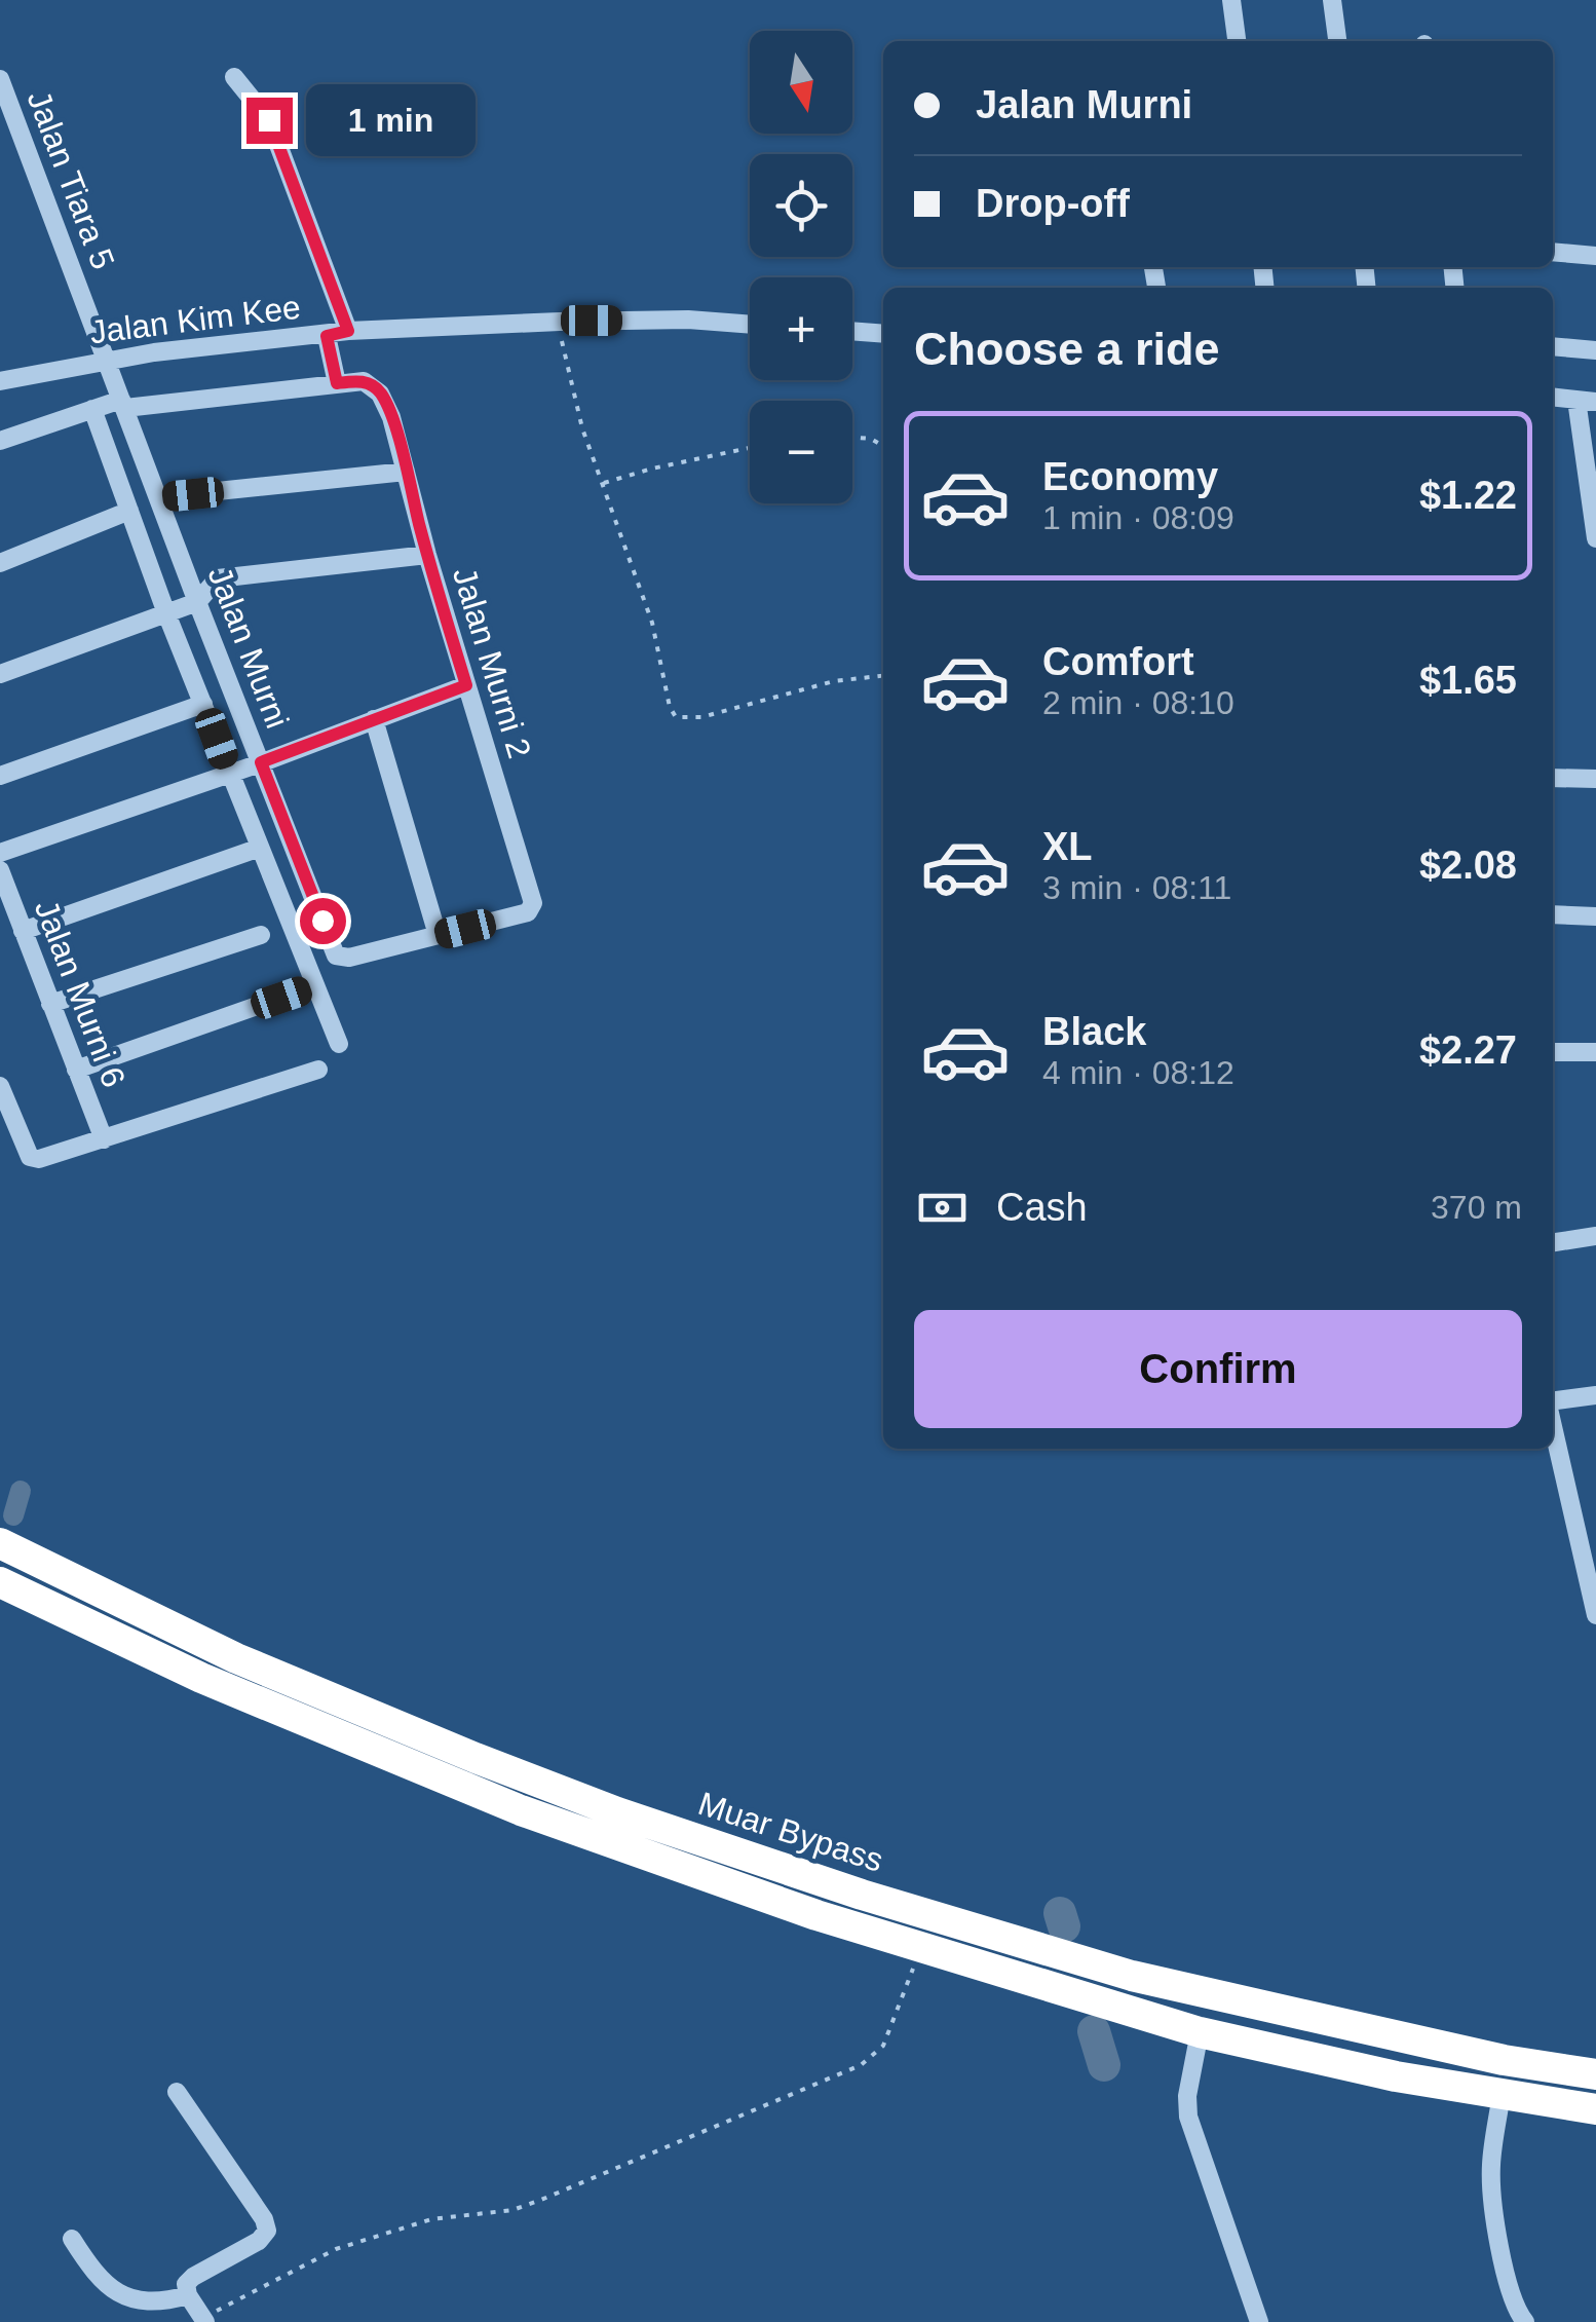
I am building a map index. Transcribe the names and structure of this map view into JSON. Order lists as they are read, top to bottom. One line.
{"streets":{"highway":["Muar Bypass"],"street":["Jalan Tiara 5","Jalan Kim Kee","Jalan Murni","Jalan Murni 2","Jalan Murni 6"]},"crossings":[["Jalan Tiara 5","Jalan Kim Kee"],["Jalan Tiara 5","Jalan Murni"],["Jalan Kim Kee","Jalan Murni"],["Jalan Murni","Jalan Murni 2"]],"north":"bottom","page":{"map_buttons":["+","−"],"banner":["Jalan Murni","Drop-off"],"bubble":"1 min","heading":"Choose a ride","list":[{"name":"Economy","note":"1 min · 08:09","value":"$1.22"},{"name":"Comfort","note":"2 min · 08:10","value":"$1.65"},{"name":"XL","note":"3 min · 08:11","value":"$2.08"},{"name":"Black","note":"4 min · 08:12","value":"$2.27"}],"pay":["Cash","370 m"],"buttons":"Confirm"}}
